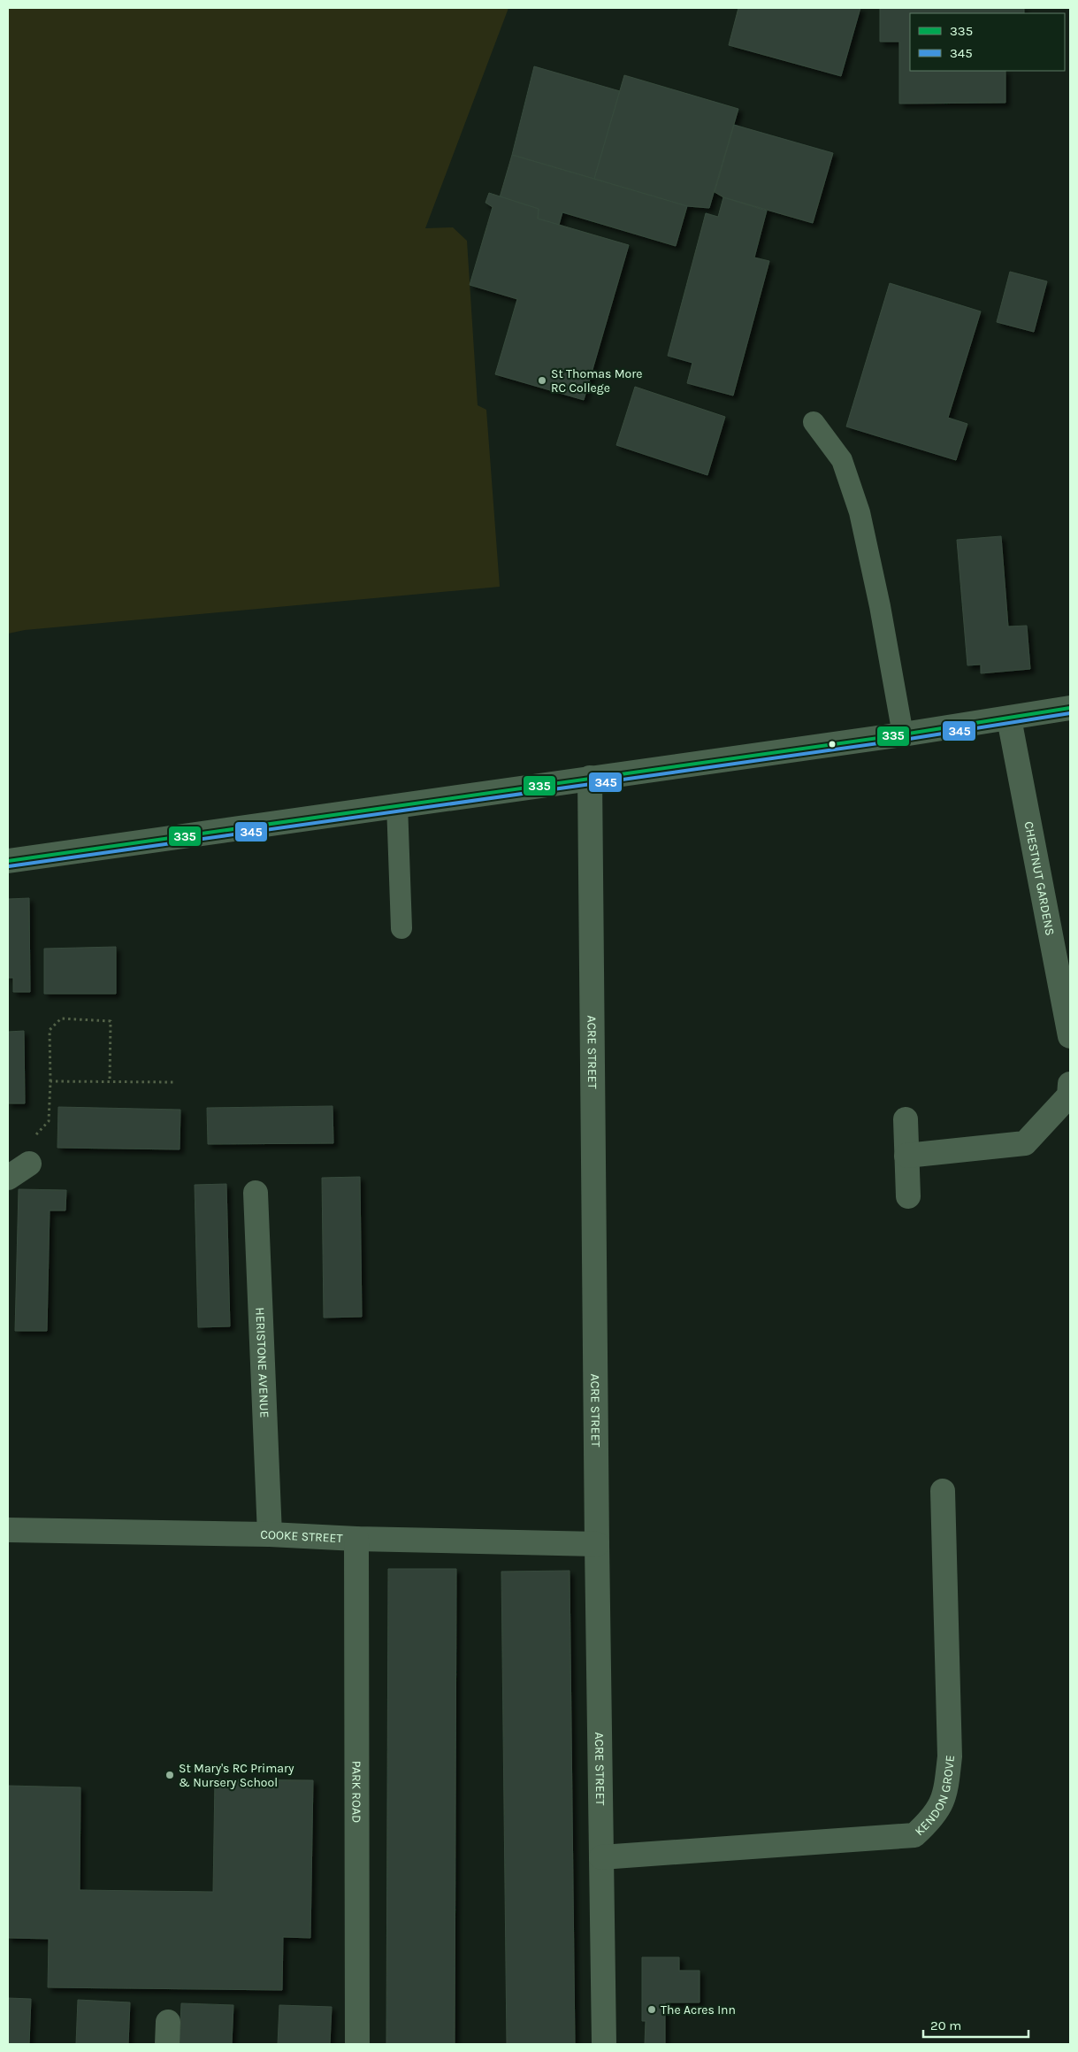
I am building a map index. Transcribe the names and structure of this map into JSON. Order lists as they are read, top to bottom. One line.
{"streets":{"street":["CHESTNUT GARDENS","ACRE STREET","HERISTONE AVENUE","COOKE STREET","PARK ROAD","KENDON GROVE"]},"crossings":[["ACRE STREET","COOKE STREET"],["ACRE STREET","KENDON GROVE"],["HERISTONE AVENUE","COOKE STREET"],["COOKE STREET","PARK ROAD"]],"places":["St Thomas More RC College","St Mary's RC Primary & Nursery School","The Acres Inn"],"lines":["transit line 335","transit line 345"],"legend":["335","345"],"scale_bar":"20 m"}
